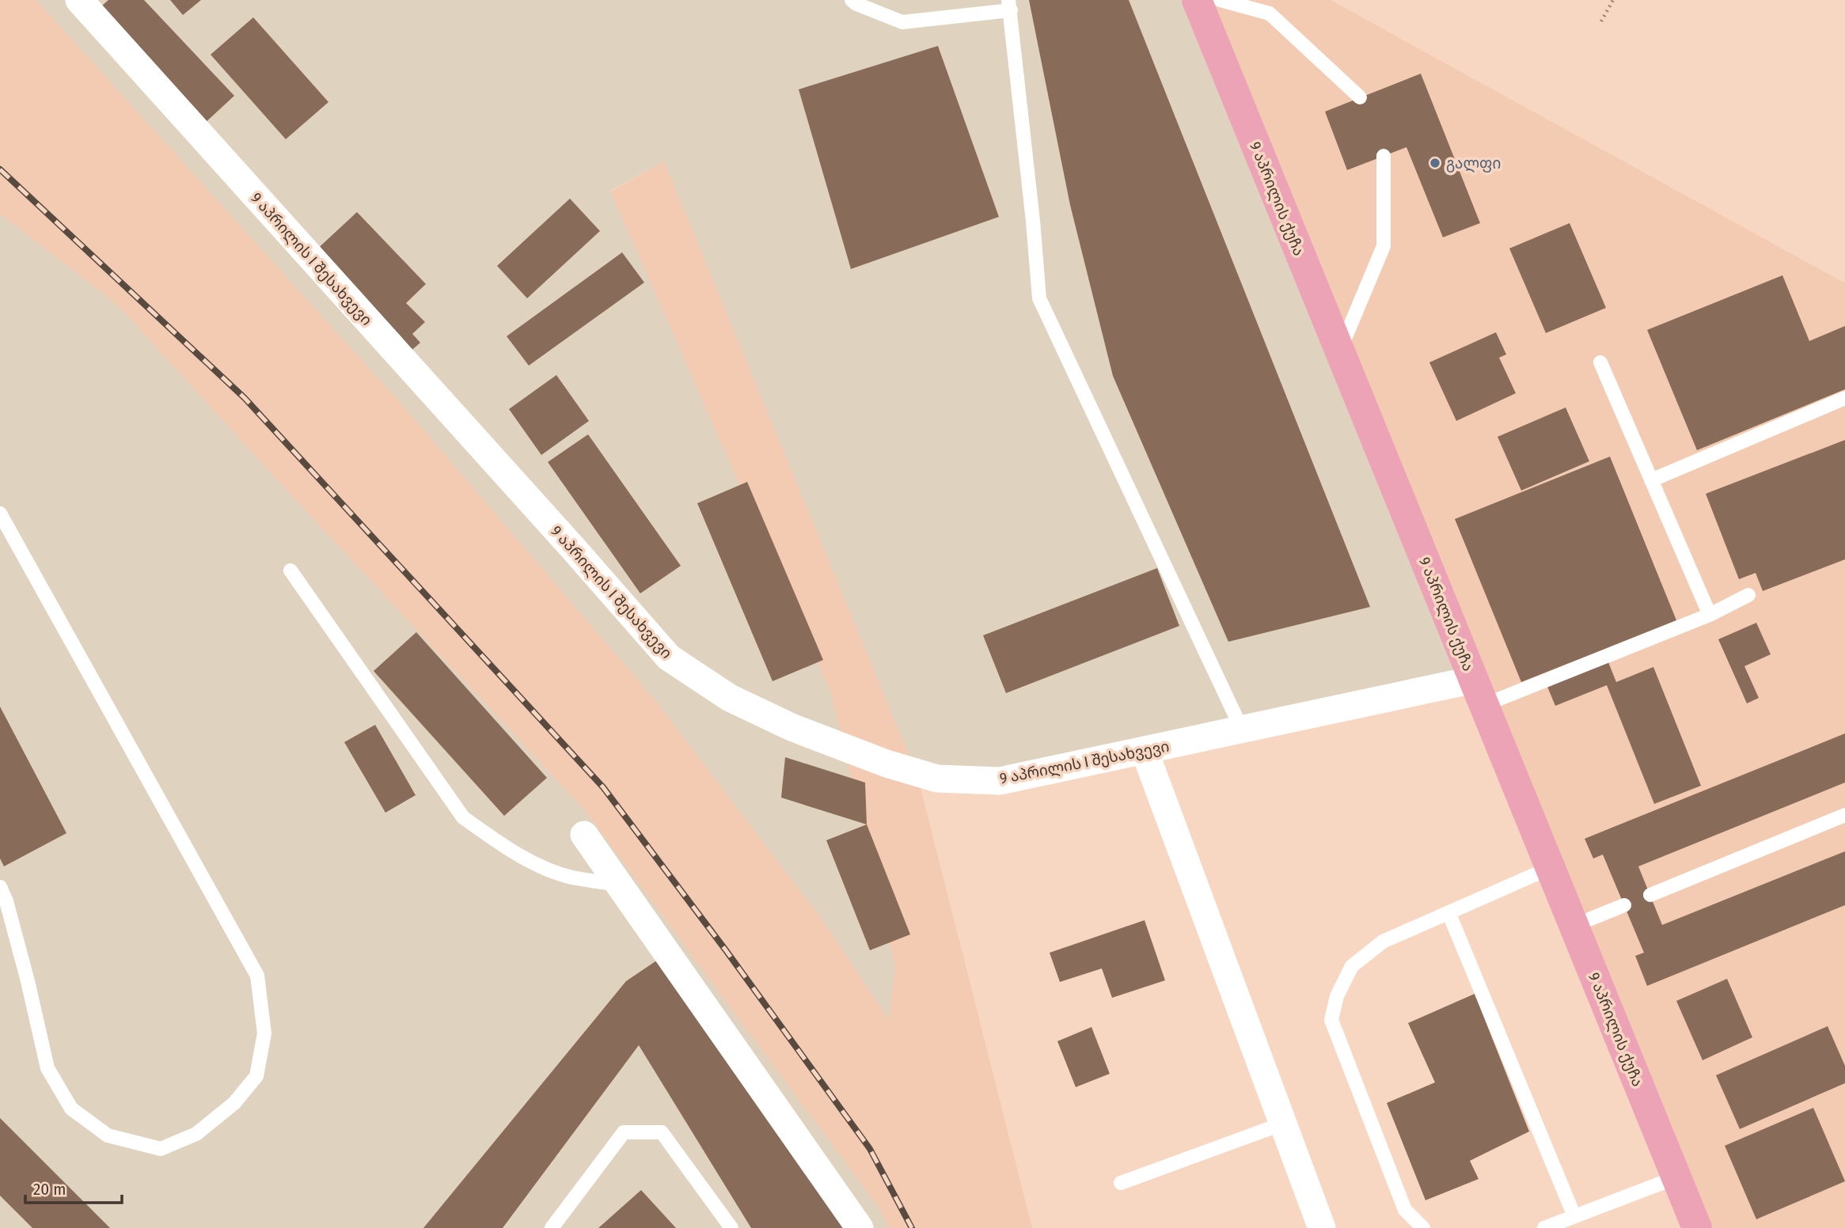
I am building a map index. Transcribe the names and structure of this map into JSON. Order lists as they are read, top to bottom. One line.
{"streets":{"main road":["9 აპრილის ქუჩა"],"street":["9 აპრილის I შესახვევი"]},"crossings":[["9 აპრილის ქუჩა","9 აპრილის I შესახვევი"]],"places":["გალფი"],"scale_bar":"20 m"}
